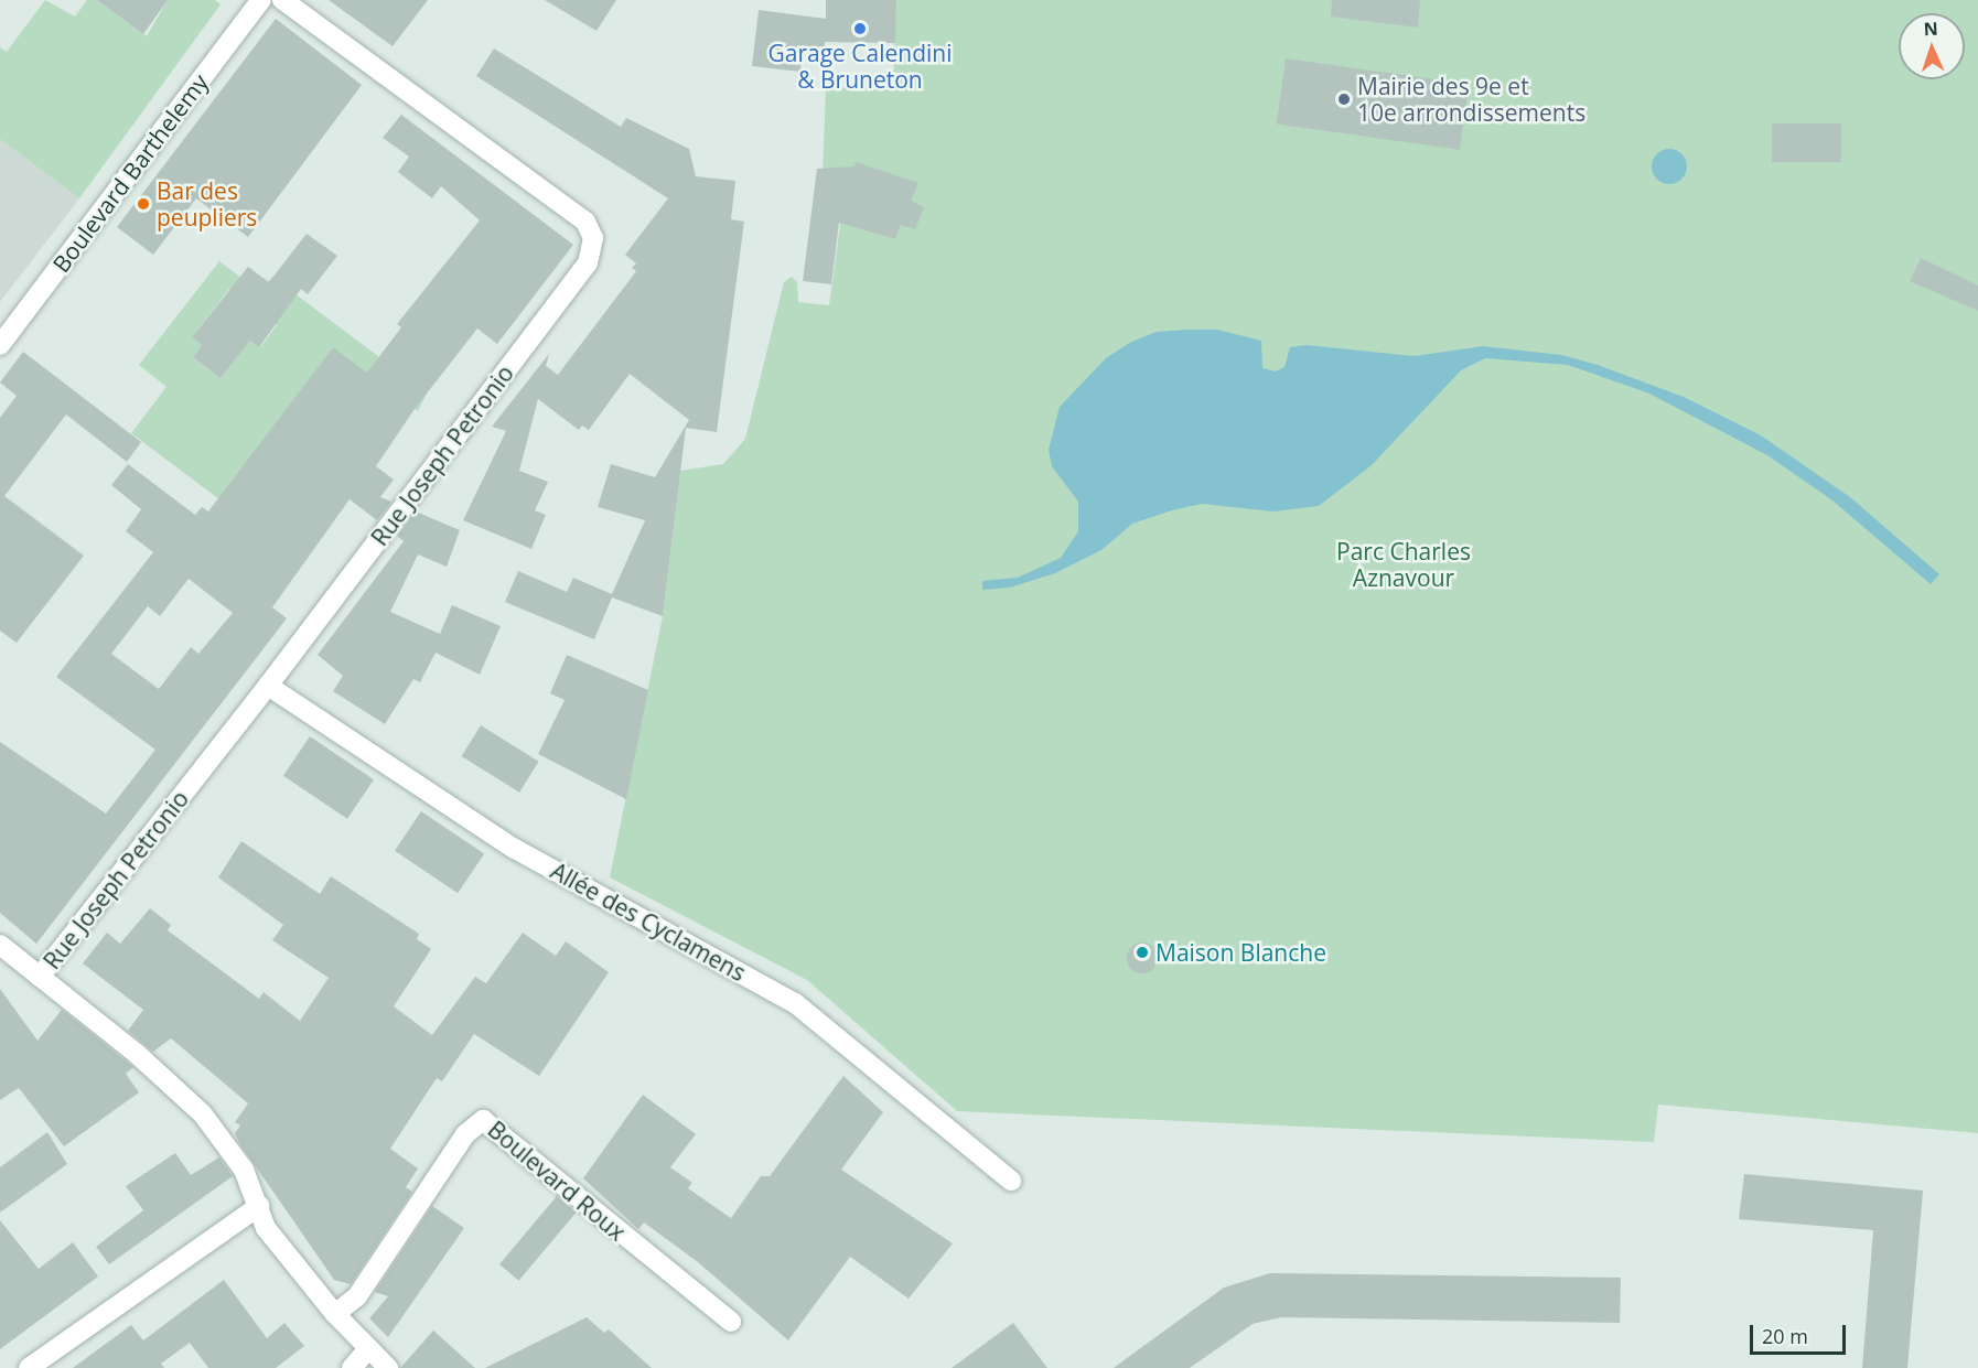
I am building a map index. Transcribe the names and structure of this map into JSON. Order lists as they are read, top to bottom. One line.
{"streets":{"street":["Boulevard Barthelemy","Rue Joseph Petronio","Allée des Cyclamens","Boulevard Roux"]},"crossings":[["Rue Joseph Petronio","Allée des Cyclamens"]],"parks":["Parc Charles Aznavour"],"places":["Garage Calendini & Bruneton","Mairie des 9e et 10e arrondissements","Bar des peupliers","Maison Blanche"],"scale_bar":"20 m","north":"top"}
